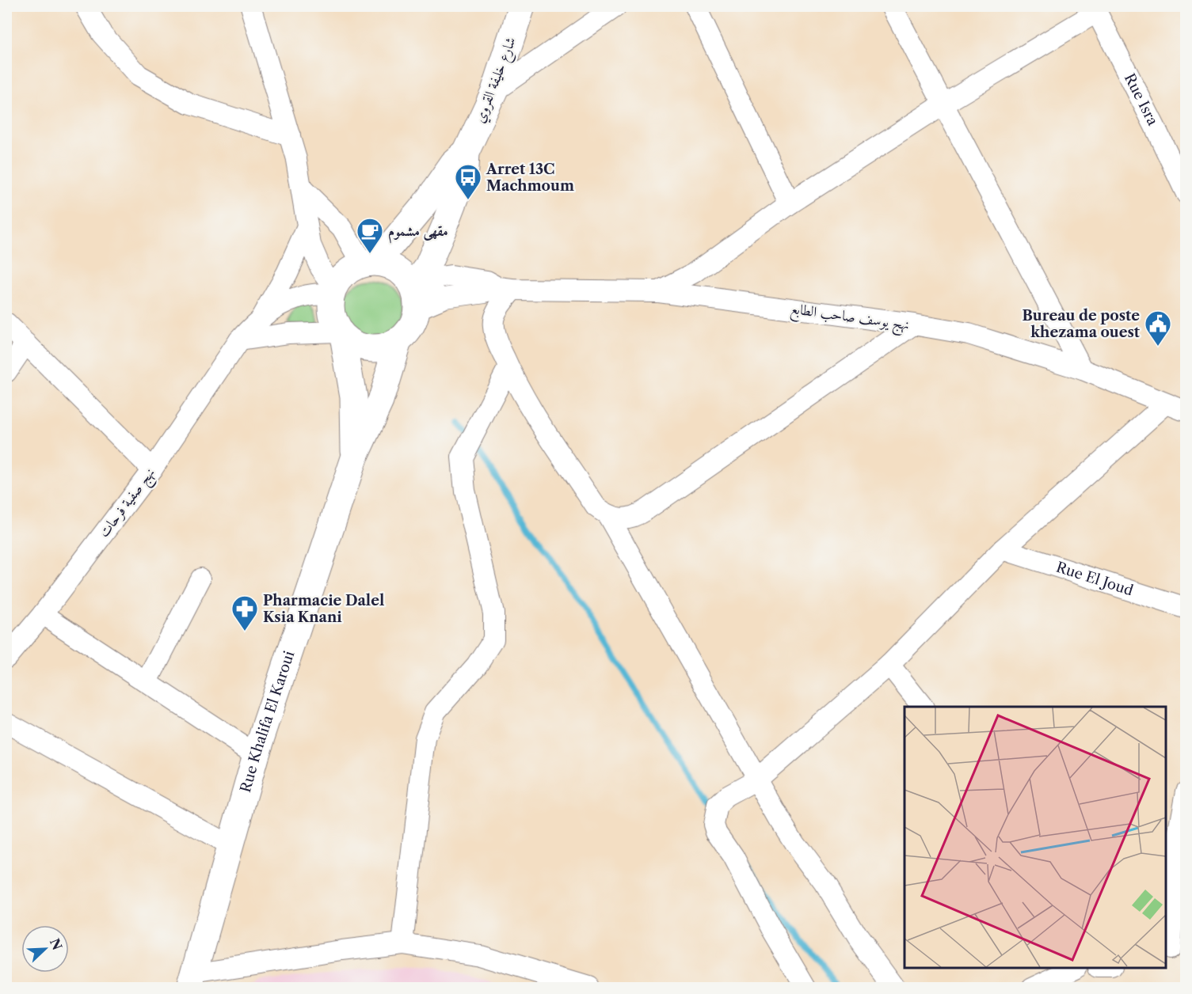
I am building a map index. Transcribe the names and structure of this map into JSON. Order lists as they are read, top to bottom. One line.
{"streets":{"main road":["شارع خليفة القروي","Rue Khalifa El Karoui"],"street":["Rue Isra","نهج يوسف صاحب الطابع","نهج صفية فرحات","Rue El Joud"]},"crossings":[["نهج يوسف صاحب الطابع","نهج صفية فرحات"],["نهج يوسف صاحب الطابع","Rue Khalifa El Karoui"],["نهج صفية فرحات","Rue Khalifa El Karoui"]],"places":{"bus stop":["Arret 13C Machmoum"],"cafe":["مقهى مشموم"],"public building":["Bureau de poste khezama ouest"],"pharmacy":["Pharmacie Dalel Ksia Knani"]},"north":"top right"}
